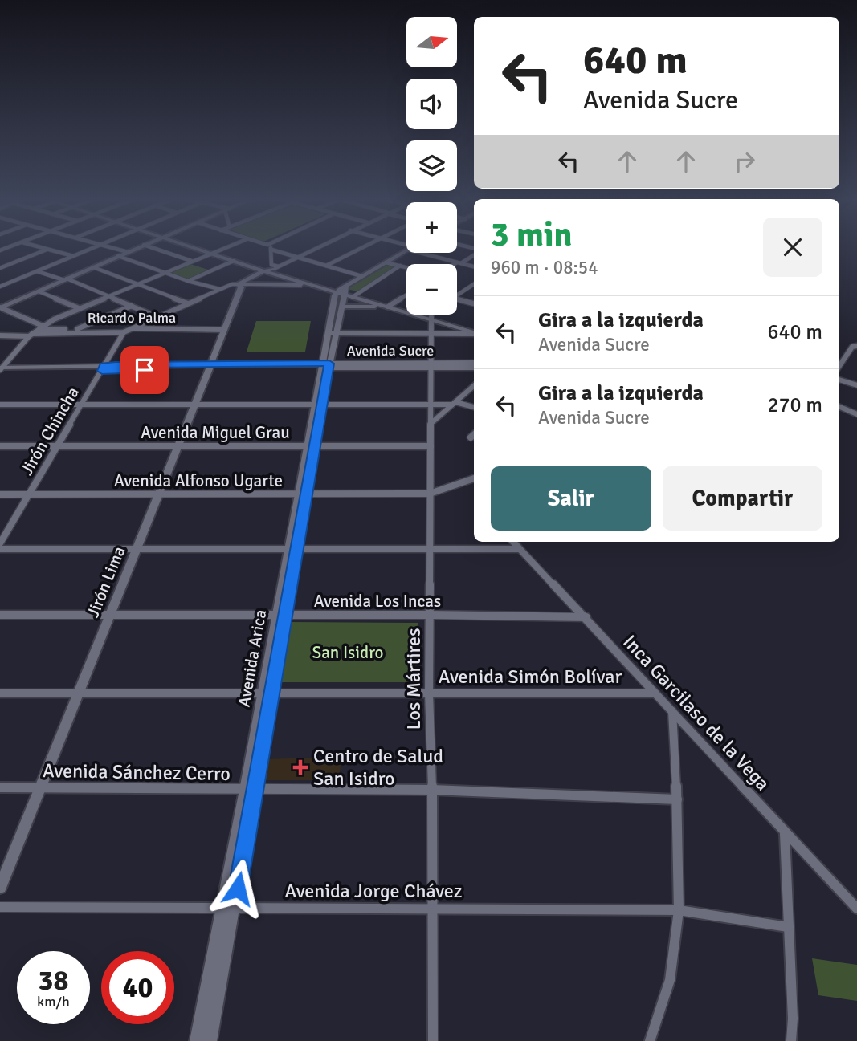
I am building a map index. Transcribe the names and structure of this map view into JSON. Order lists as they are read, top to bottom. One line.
{"streets":{"street":["Ricardo Palma","Avenida Sucre","Jirón Chincha","Avenida Miguel Grau","Avenida Alfonso Ugarte","Jirón Lima","Avenida Los Incas","Avenida Arica","Avenida Simón Bolívar","Los Mártires","Inca Garcilaso de la Vega","Avenida Sánchez Cerro","Avenida Jorge Chávez"]},"crossings":[["Ricardo Palma","Jirón Chincha"],["Ricardo Palma","Jirón Lima"],["Avenida Sucre","Jirón Chincha"],["Avenida Sucre","Jirón Lima"],["Avenida Sucre","Avenida Arica"],["Avenida Sucre","Los Mártires"],["Jirón Chincha","Avenida Miguel Grau"],["Jirón Chincha","Avenida Alfonso Ugarte"],["Avenida Miguel Grau","Jirón Lima"],["Avenida Miguel Grau","Avenida Arica"],["Avenida Miguel Grau","Los Mártires"],["Avenida Alfonso Ugarte","Jirón Lima"],["Avenida Alfonso Ugarte","Avenida Arica"],["Avenida Alfonso Ugarte","Los Mártires"],["Jirón Lima","Avenida Los Incas"],["Jirón Lima","Avenida Simón Bolívar"],["Jirón Lima","Avenida Sánchez Cerro"],["Avenida Los Incas","Avenida Arica"],["Avenida Los Incas","Los Mártires"],["Avenida Los Incas","Inca Garcilaso de la Vega"],["Avenida Arica","Avenida Simón Bolívar"],["Avenida Arica","Avenida Sánchez Cerro"],["Avenida Arica","Avenida Jorge Chávez"],["Avenida Simón Bolívar","Los Mártires"],["Avenida Simón Bolívar","Inca Garcilaso de la Vega"],["Los Mártires","Avenida Sánchez Cerro"],["Los Mártires","Avenida Jorge Chávez"]],"parks":["San Isidro"],"places":{"health":["Centro de Salud San Isidro"]},"north":"right","page":{"map_buttons":["+","−"],"turn":["640 m","Avenida Sucre"],"heading":["3 min","960 m · 08:54"],"list":[{"name":"Gira a la izquierda","note":"Avenida Sucre","value":"640 m"},{"name":"Gira a la izquierda","note":"Avenida Sucre","value":"270 m"}],"buttons":["Salir","Compartir"],"speed":"38 km/h","limit":"40"}}
